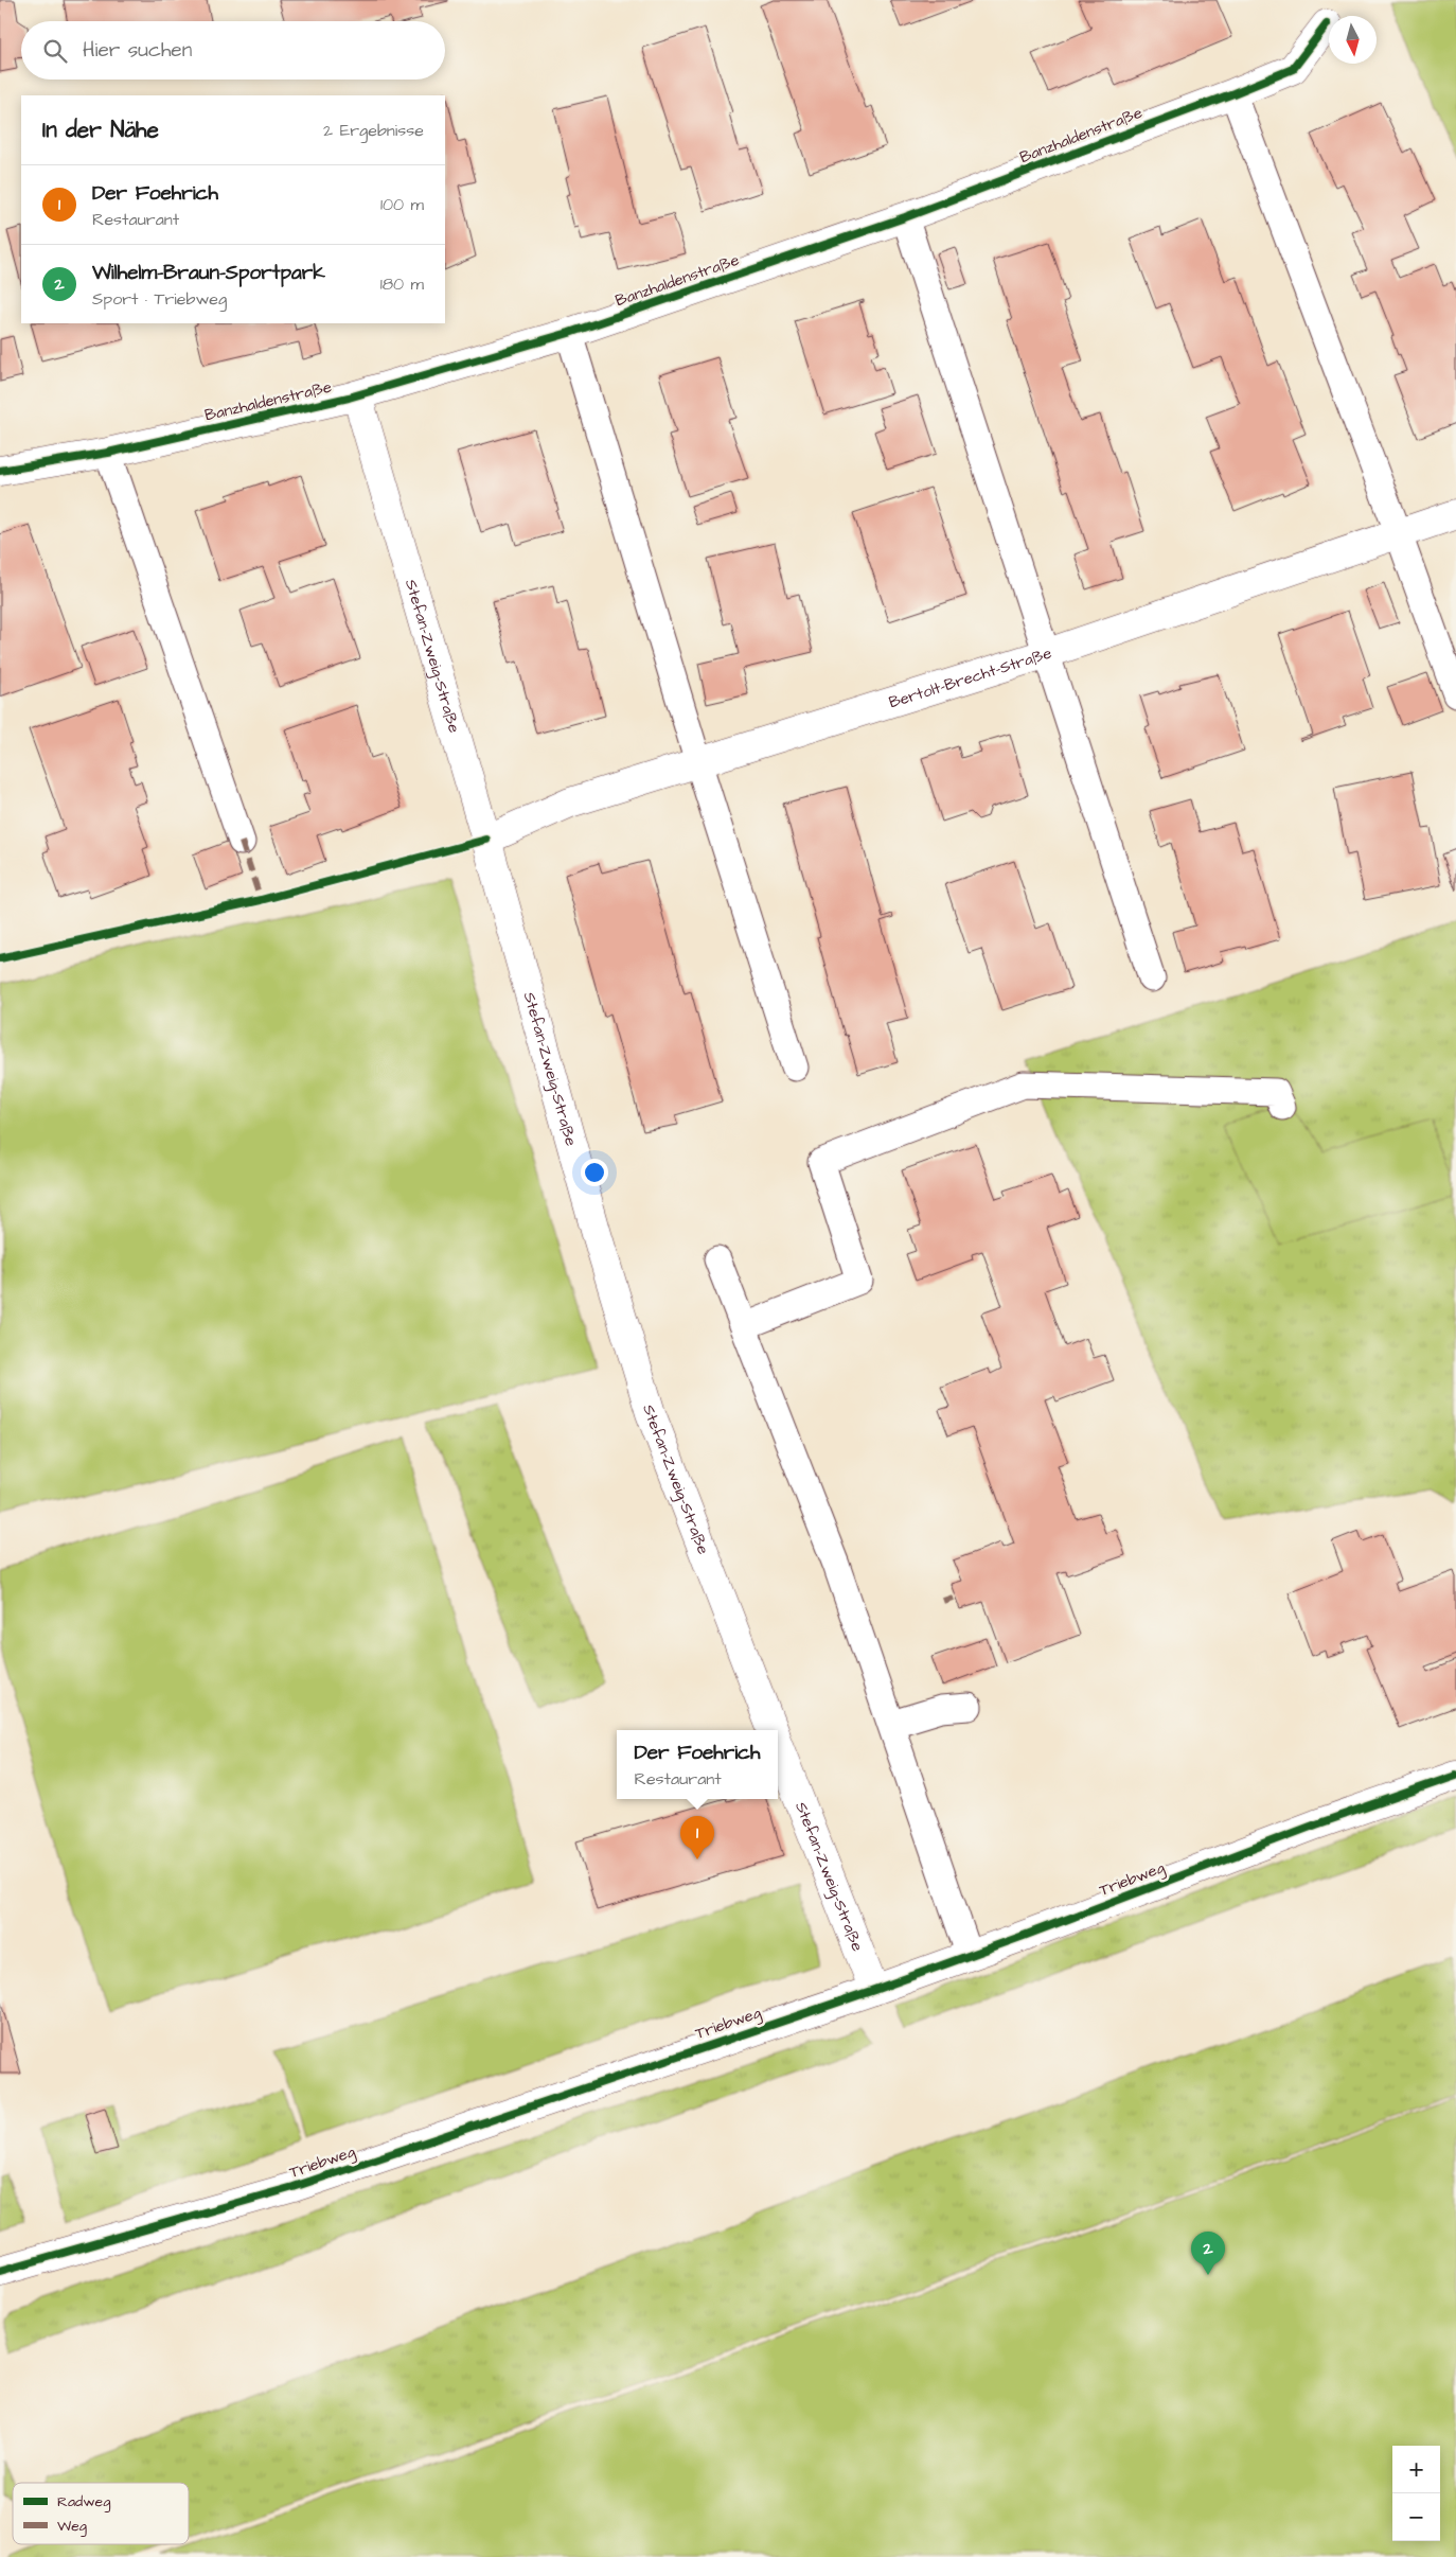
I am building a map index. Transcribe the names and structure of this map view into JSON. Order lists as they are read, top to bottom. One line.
{"streets":{"street":["Banzhaldenstraße","Stefan-Zweig-Straße","Bertolt-Brecht-Straße","Triebweg"]},"crossings":[["Banzhaldenstraße","Stefan-Zweig-Straße"],["Stefan-Zweig-Straße","Bertolt-Brecht-Straße"],["Stefan-Zweig-Straße","Triebweg"]],"legend":["Radweg","Weg"],"north":"bottom","page":{"search":"Hier suchen","heading":["In der Nähe","2 Ergebnisse"],"list":[{"mark":"1","name":"Der Foehrich","note":"Restaurant","value":"100 m"},{"mark":"2","name":"Wilhelm-Braun-Sportpark","note":"Sport · Triebweg","value":"180 m"}],"popup":["Der Foehrich","Restaurant"],"pins":["1","2"],"map_buttons":["+","−"]}}
